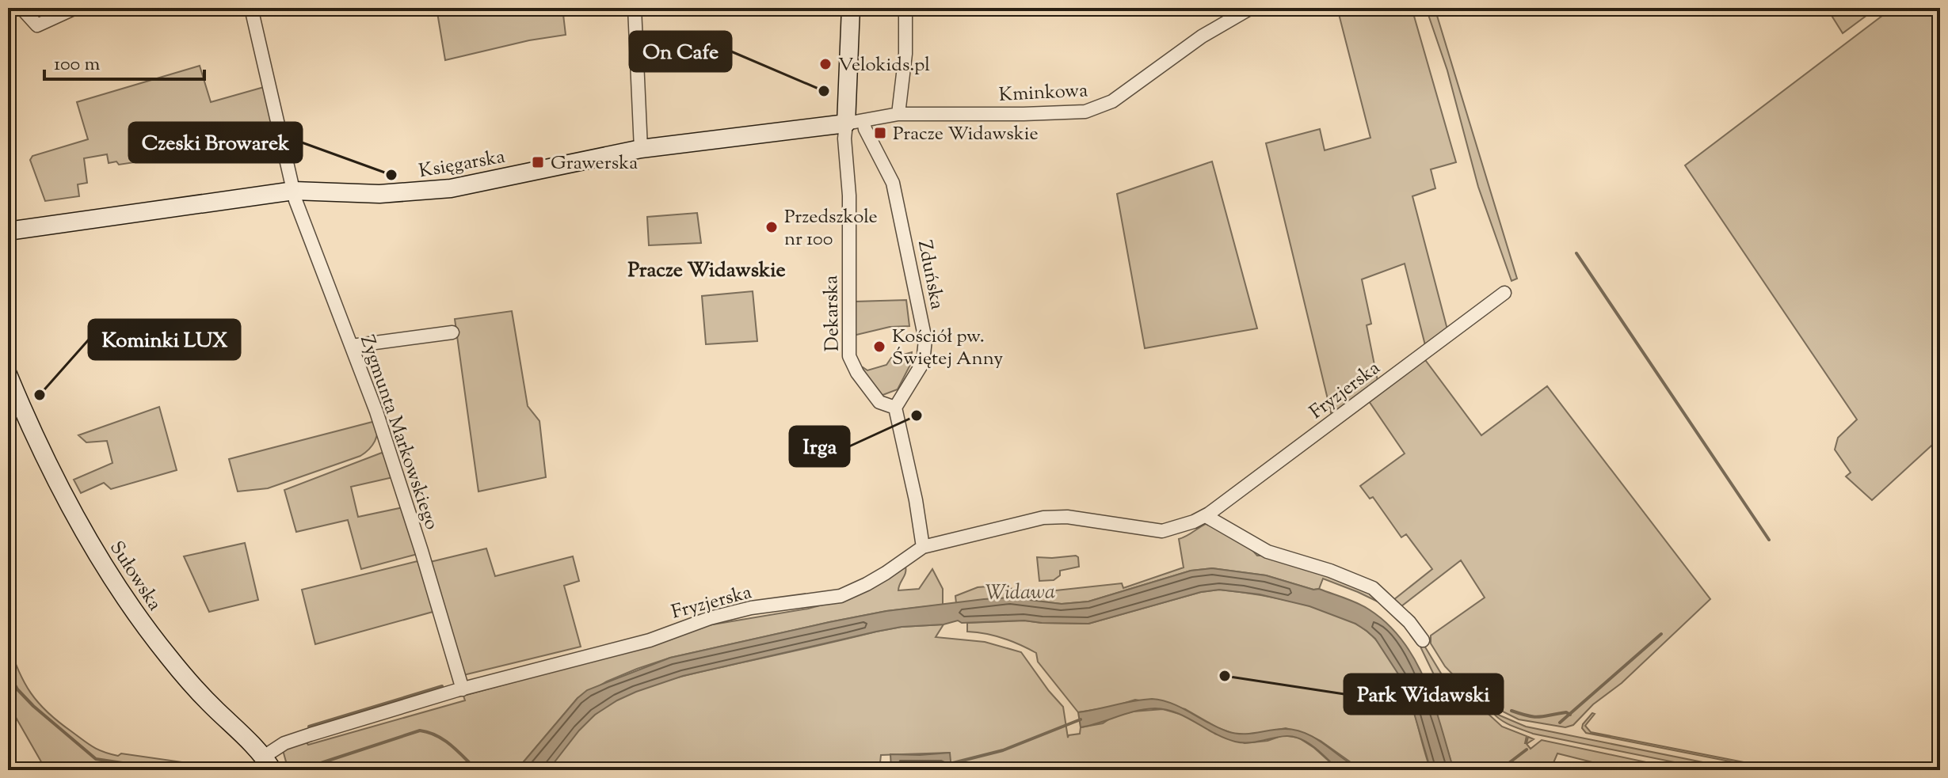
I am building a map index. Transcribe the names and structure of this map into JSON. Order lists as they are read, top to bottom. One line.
{"streets":{"street":["Kminkowa","Księgarska","Zduńska","Dekarska","Fryzjerska","Zygmunta Markowskiego","Sułowska"]},"crossings":[["Kminkowa","Księgarska"],["Kminkowa","Zduńska"],["Kminkowa","Dekarska"],["Księgarska","Zduńska"],["Księgarska","Dekarska"],["Księgarska","Zygmunta Markowskiego"],["Zduńska","Dekarska"],["Fryzjerska","Zygmunta Markowskiego"],["Fryzjerska","Sułowska"]],"districts":["Pracze Widawskie"],"water":["Widawa"],"places":{"other":["Velokids.pl","On Cafe","Czeski Browarek","Przedszkole nr 100","Kościół pw. Świętej Anny","Kominki LUX","Irga","Park Widawski"],"transit":["Pracze Widawskie","Grawerska"]},"scale_bar":"100 m"}
